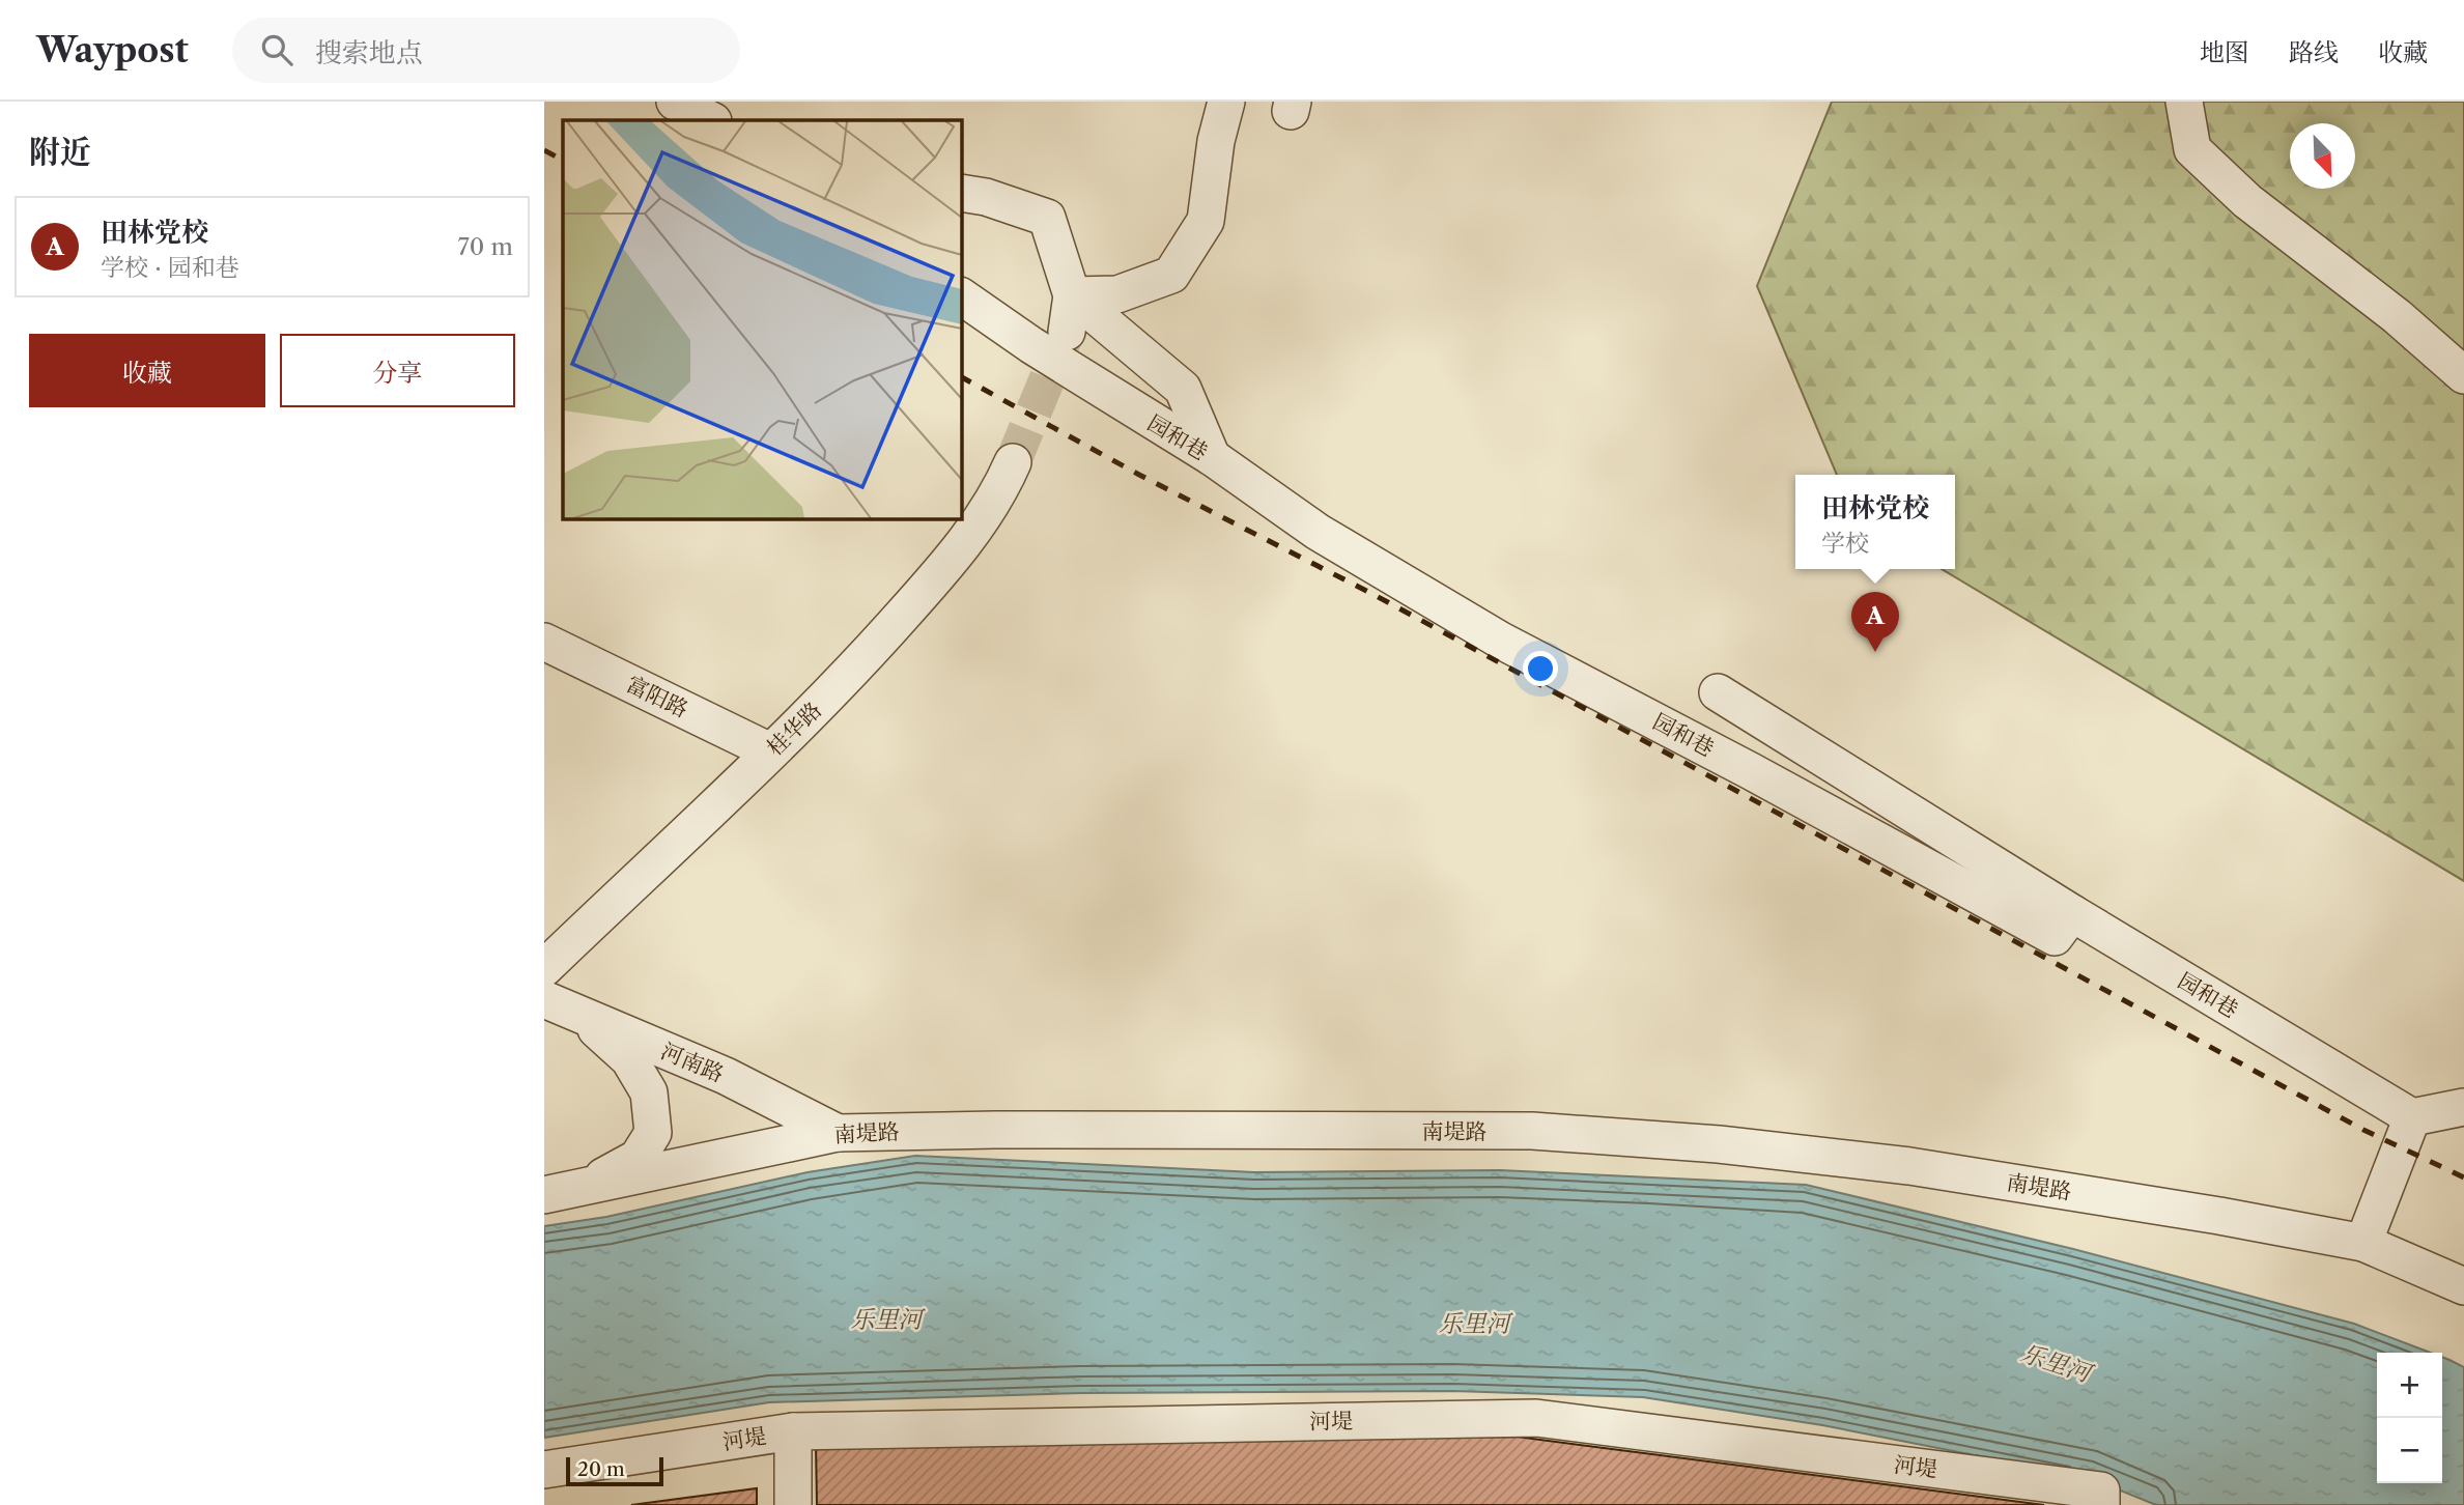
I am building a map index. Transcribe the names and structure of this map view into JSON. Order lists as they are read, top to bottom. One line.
{"streets":{"street":["园和巷","富阳路","桂华路","河南路","南堤路","河堤"]},"crossings":[["富阳路","桂华路"],["河南路","南堤路"]],"water":["乐里河"],"scale_bar":"20 m","north":"bottom right","page":{"header":"Waypost","search":"搜索地点","nav":["地图","路线","收藏"],"heading":"附近","list":[{"mark":"A","name":"田林党校","note":"学校 · 园和巷","value":"70 m"}],"buttons":["收藏","分享"],"popup":["田林党校","学校"],"pins":"A","map_buttons":["+","−"],"scale":"20 m"}}
